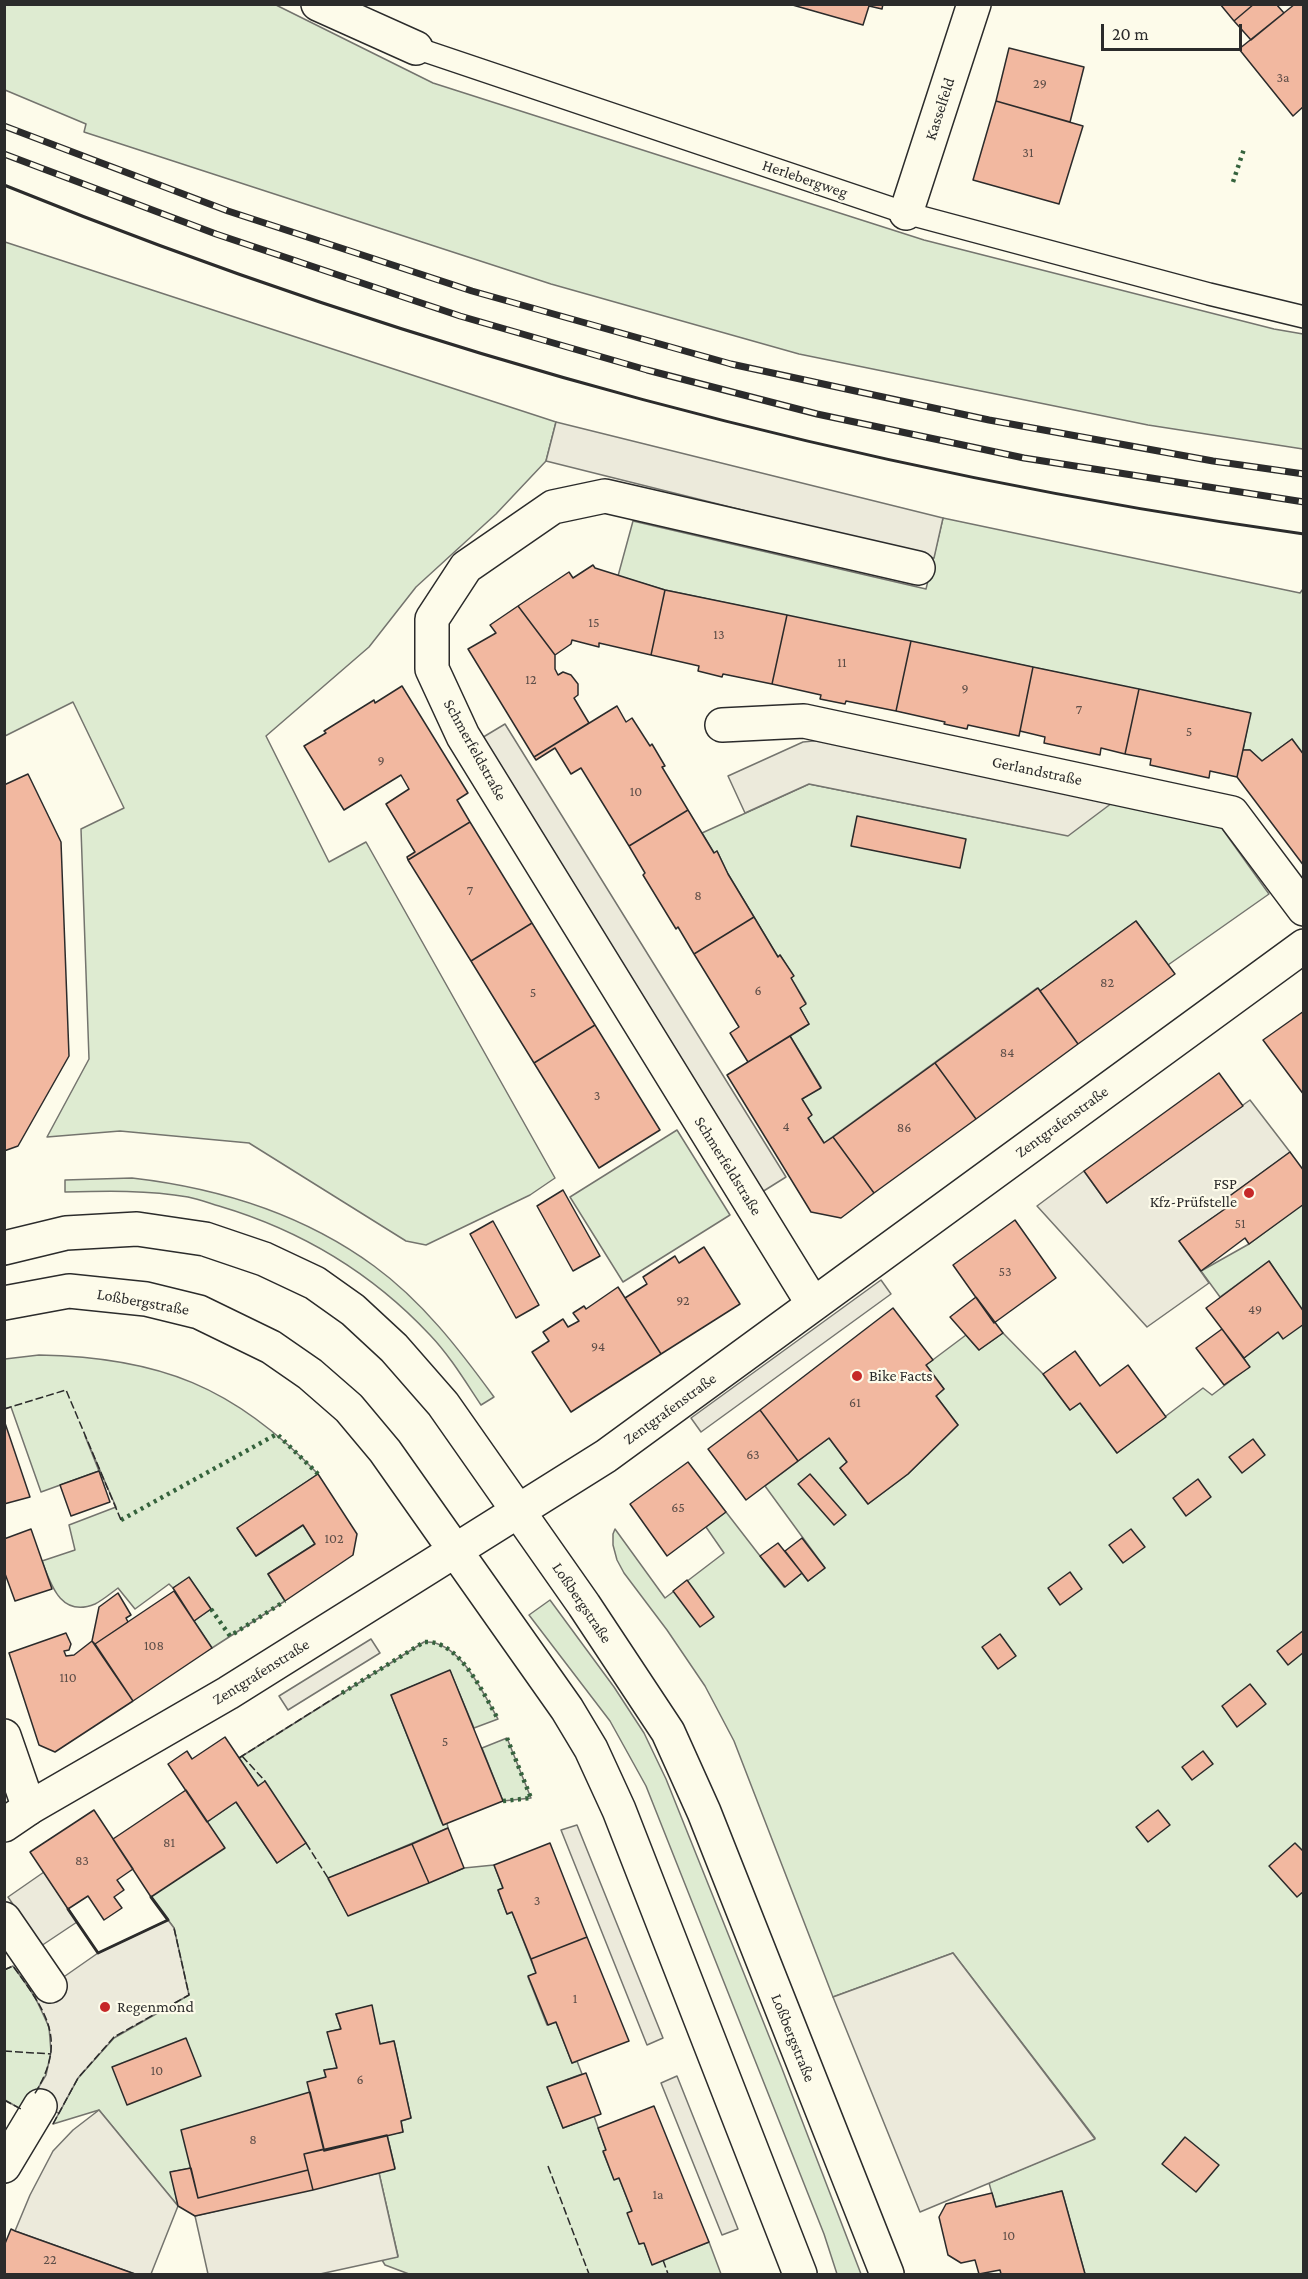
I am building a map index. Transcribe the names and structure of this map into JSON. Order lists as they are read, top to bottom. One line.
{"streets":{"street":["Kasselfeld","Herlebergweg","Schmerfeldstraße","Gerlandstraße","Zentgrafenstraße","Loßbergstraße"]},"crossings":[["Kasselfeld","Herlebergweg"],["Schmerfeldstraße","Zentgrafenstraße"],["Zentgrafenstraße","Loßbergstraße"]],"places":["FSP Kfz-Prüfstelle","Bike Facts","Regenmond"],"house_numbers":["3a","29","31","15","13","11","12","9","7","5","9","10","7","8","82","6","5","84","3","4","86","51","53","92","49","94","61","63","65","102","108","110","5","81","83","3","1","10","6","8","1a","10","22"],"scale_bar":"20 m"}
